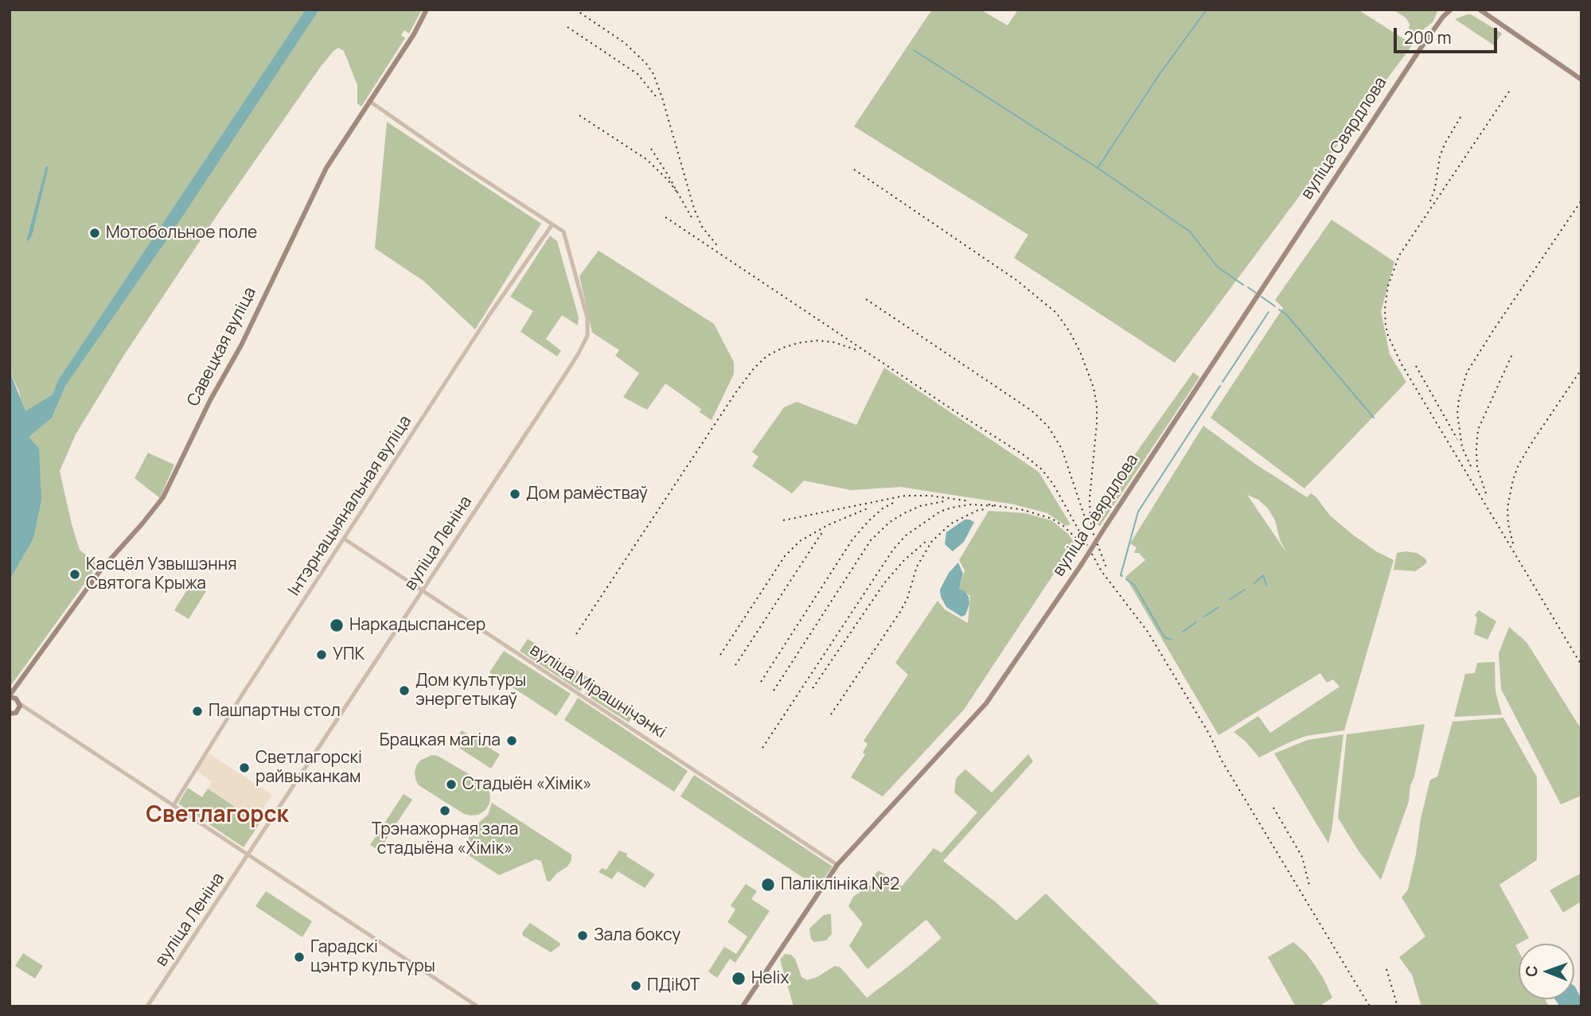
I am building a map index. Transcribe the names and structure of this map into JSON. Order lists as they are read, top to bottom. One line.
{"streets":{"main road":["вуліца Свярдлова","Савецкая вуліца"],"street":["Інтэрнацыянальная вуліца","вуліца Леніна","вуліца Мірашнічэнкі"]},"crossings":[["вуліца Свярдлова","вуліца Мірашнічэнкі"],["Інтэрнацыянальная вуліца","вуліца Леніна"],["Інтэрнацыянальная вуліца","вуліца Мірашнічэнкі"],["вуліца Леніна","вуліца Мірашнічэнкі"]],"districts":["Светлагорск"],"places":["Мотобольное поле","Дом рамёстваў","Касцёл Узвышэння Святога Крыжа","Наркадыспансер","УПК","Дом культуры энергетыкаў","Пашпартны стол","Брацкая магіла","Светлагорскі райвыканкам","Стадыён «Хімік»","Трэнажорная зала стадыёна «Хімік»","Паліклініка №2","Зала боксу","Гарадскі цэнтр культуры","Helix","ПДіЮТ"],"scale_bar":"200 m","north":"left"}
